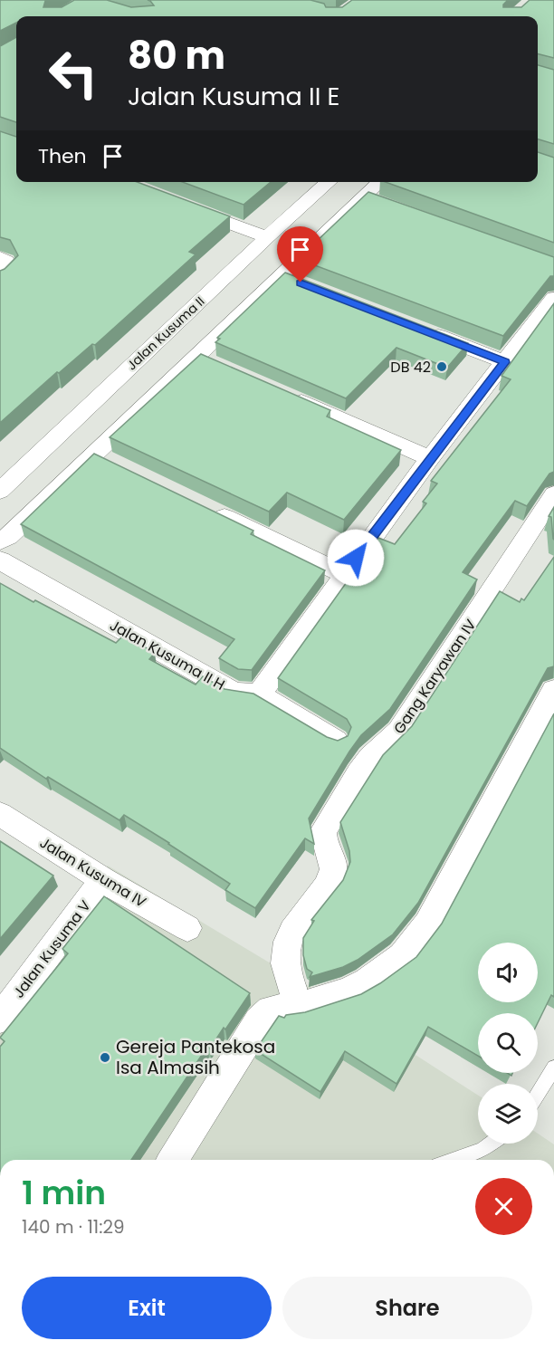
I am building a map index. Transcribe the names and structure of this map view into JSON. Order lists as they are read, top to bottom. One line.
{"streets":{"street":["Jalan Kusuma II","Jalan Kusuma II H","Gang Karyawan IV","Jalan Kusuma IV","Jalan Kusuma V"]},"crossings":[["Jalan Kusuma IV","Jalan Kusuma V"]],"places":["DB 42","Gereja Pantekosa Isa Almasih"],"page":{"turn":["80 m","Jalan Kusuma II E"],"then":"Then","heading":["1 min","140 m · 11:29"],"buttons":["Exit","Share"]}}
